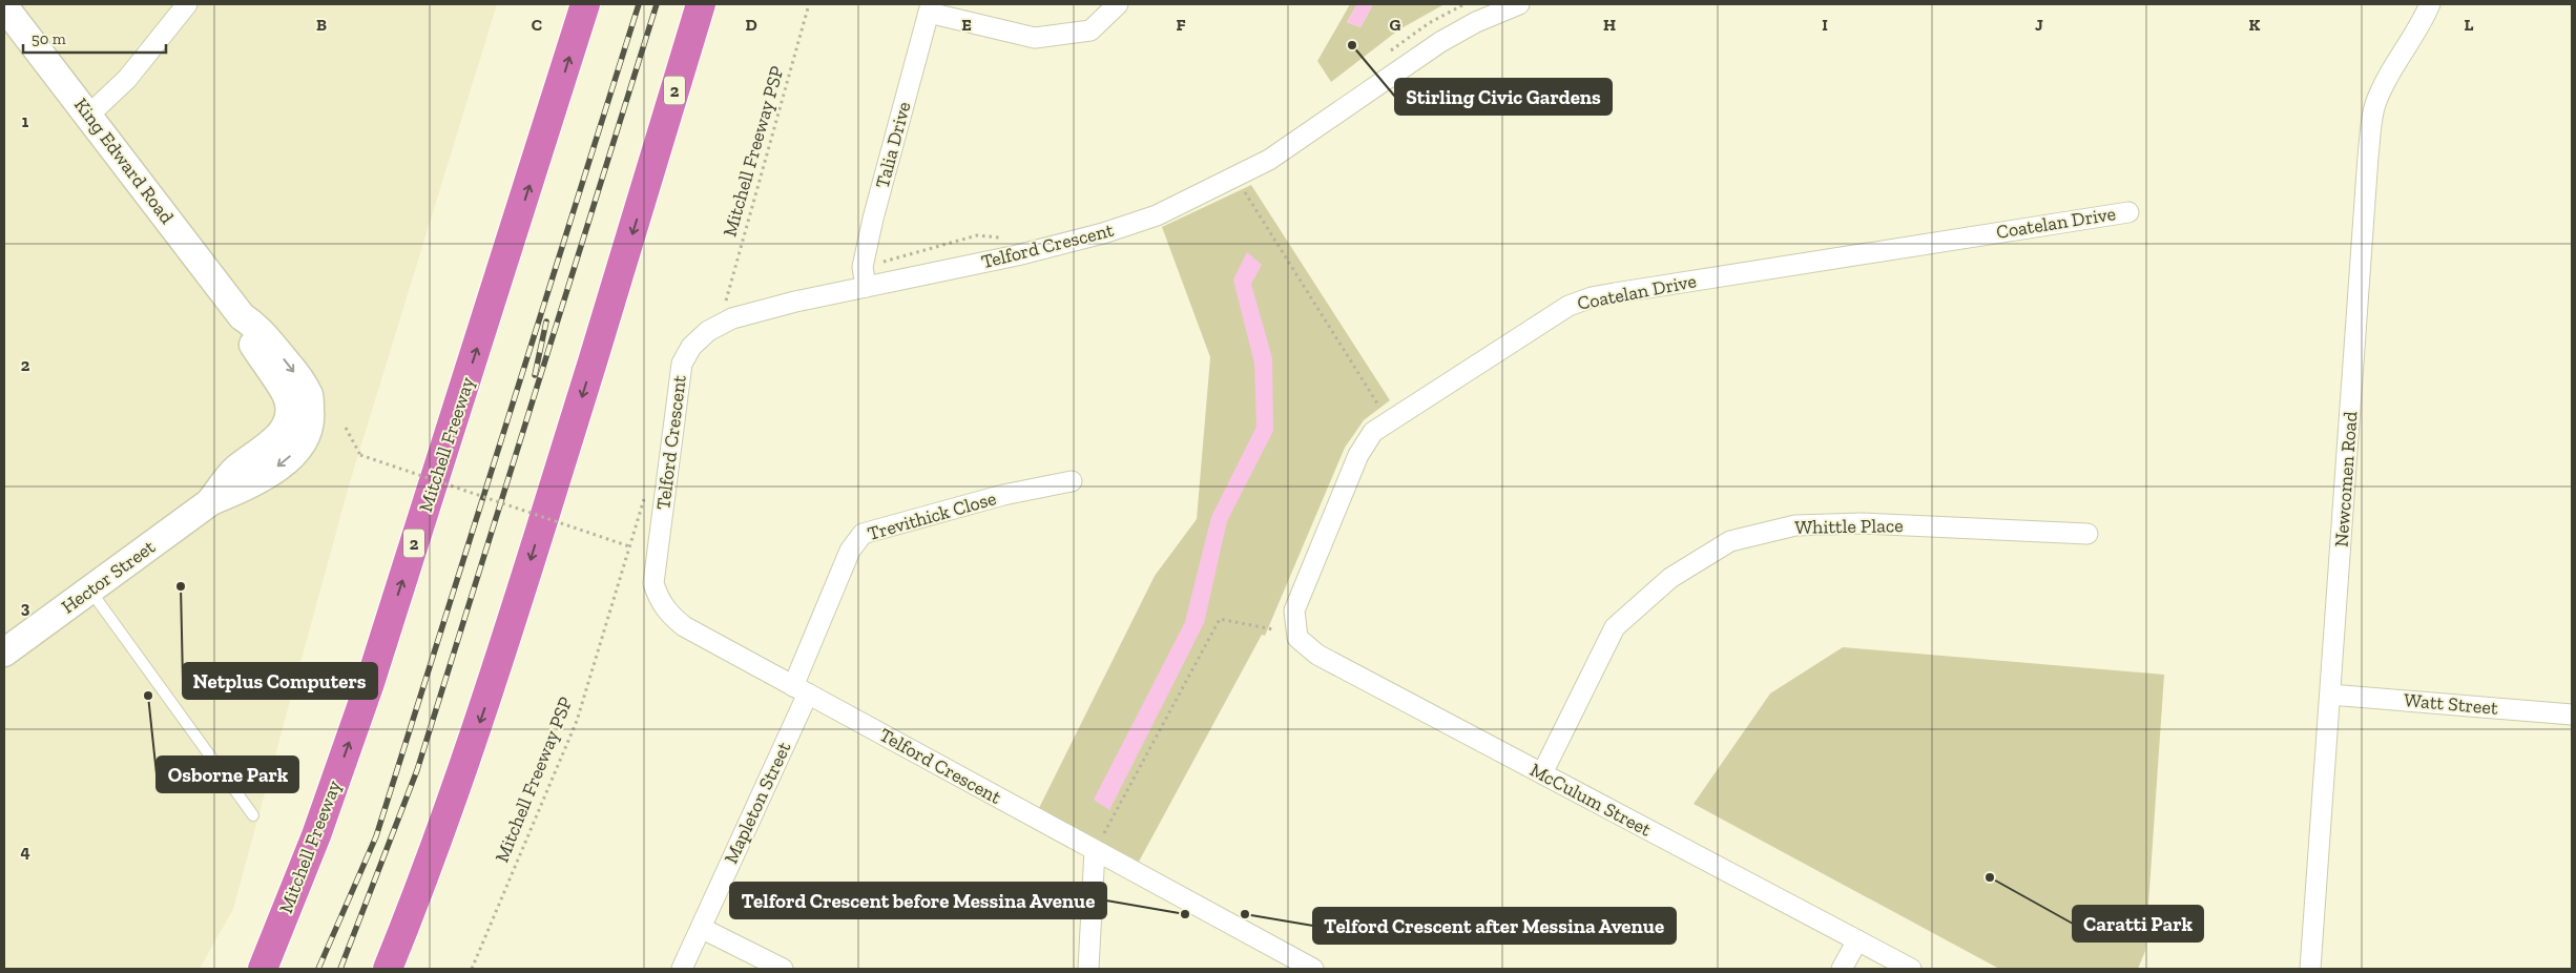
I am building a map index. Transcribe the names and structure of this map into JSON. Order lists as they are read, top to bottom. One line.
{"streets":{"highway":["2","Mitchell Freeway"],"main road":["King Edward Road","Hector Street"],"street":["Talia Drive","Coatelan Drive","Telford Crescent","Newcomen Road","Trevithick Close","Whittle Place","Watt Street","McCulum Street","Mapleton Street"],"path":["Mitchell Freeway PSP"]},"crossings":[["Talia Drive","Telford Crescent"],["King Edward Road","Hector Street"],["Coatelan Drive","McCulum Street"],["Telford Crescent","Trevithick Close"],["Telford Crescent","Mapleton Street"],["Newcomen Road","Watt Street"],["Trevithick Close","Mapleton Street"],["Whittle Place","McCulum Street"]],"places":["Stirling Civic Gardens","Netplus Computers","Osborne Park","Caratti Park","Telford Crescent before Messina Avenue","Telford Crescent after Messina Avenue"],"scale_bar":"50 m","grid":{"columns":["B","C","D","E","F","G","H","I","J","K","L"],"rows":["1","2","3","4"]}}
